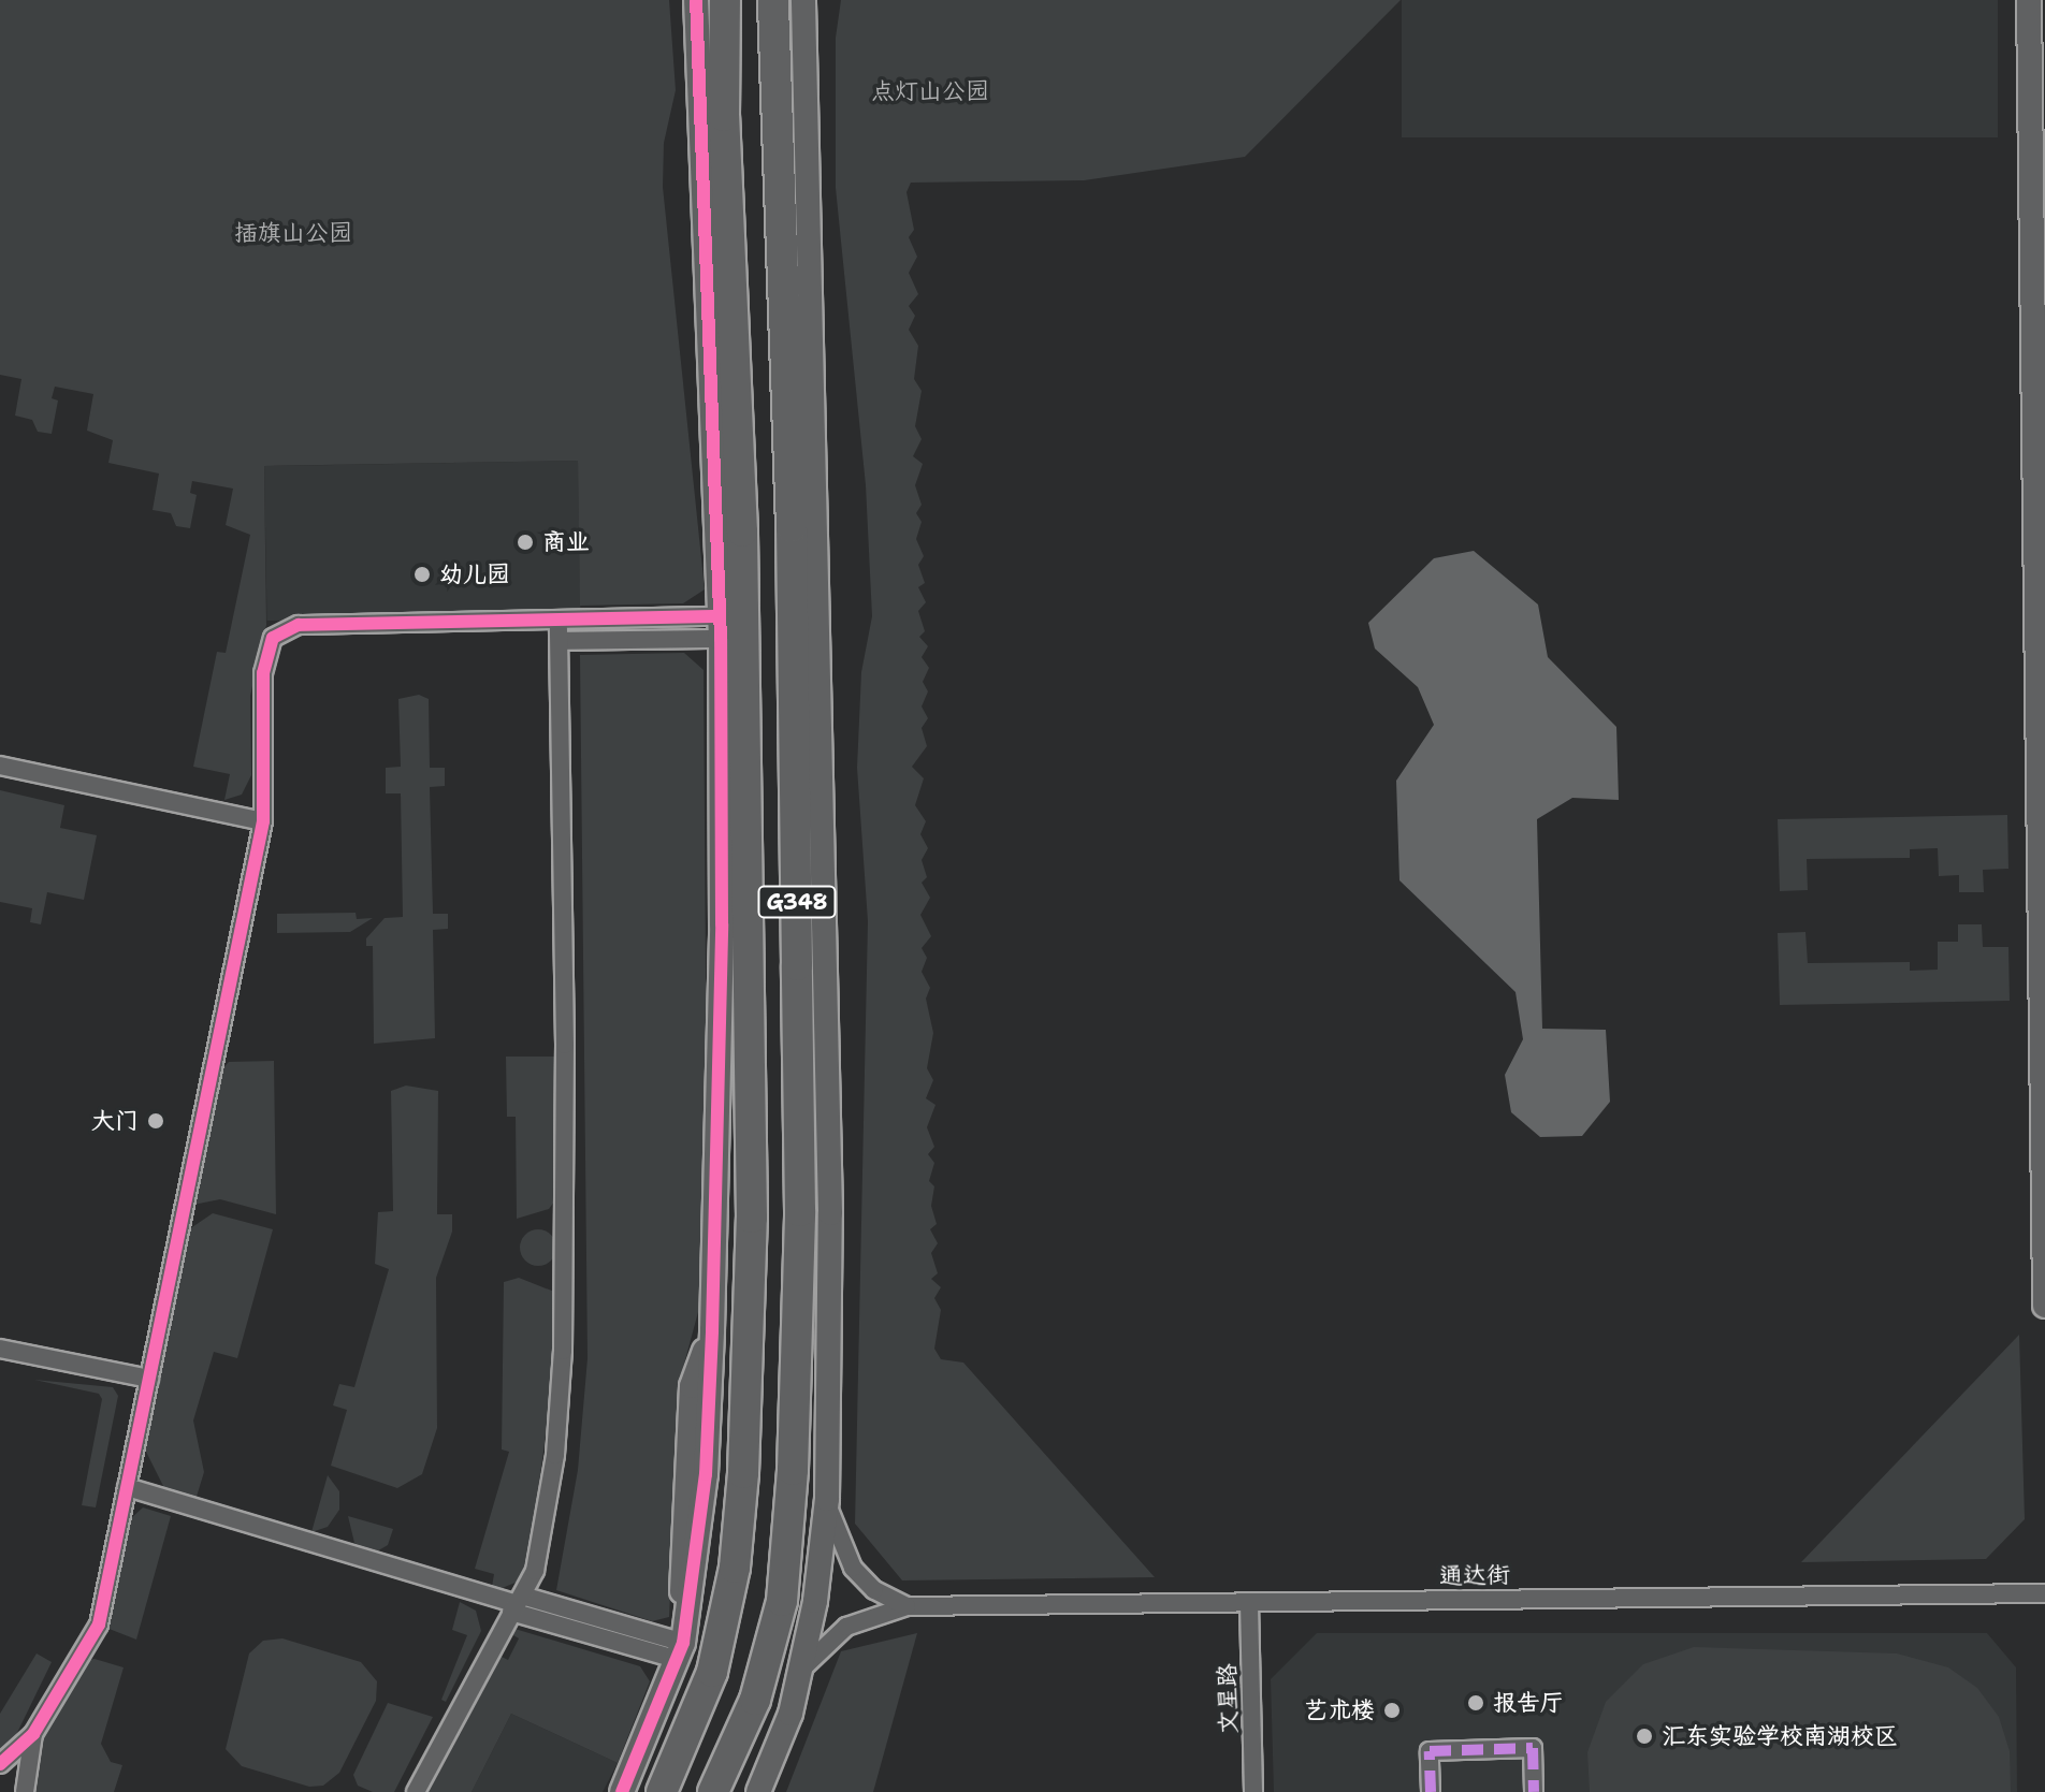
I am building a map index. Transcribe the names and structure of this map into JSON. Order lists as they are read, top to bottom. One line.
{"streets":{"highway":["G348"],"street":["通达街","文星路"]},"crossings":[["通达街","文星路"]],"parks":["点灯山公园","插旗山公园"],"places":["商业","幼儿园","大门","报告厅","艺术楼","汇东实验学校南湖校区"]}
